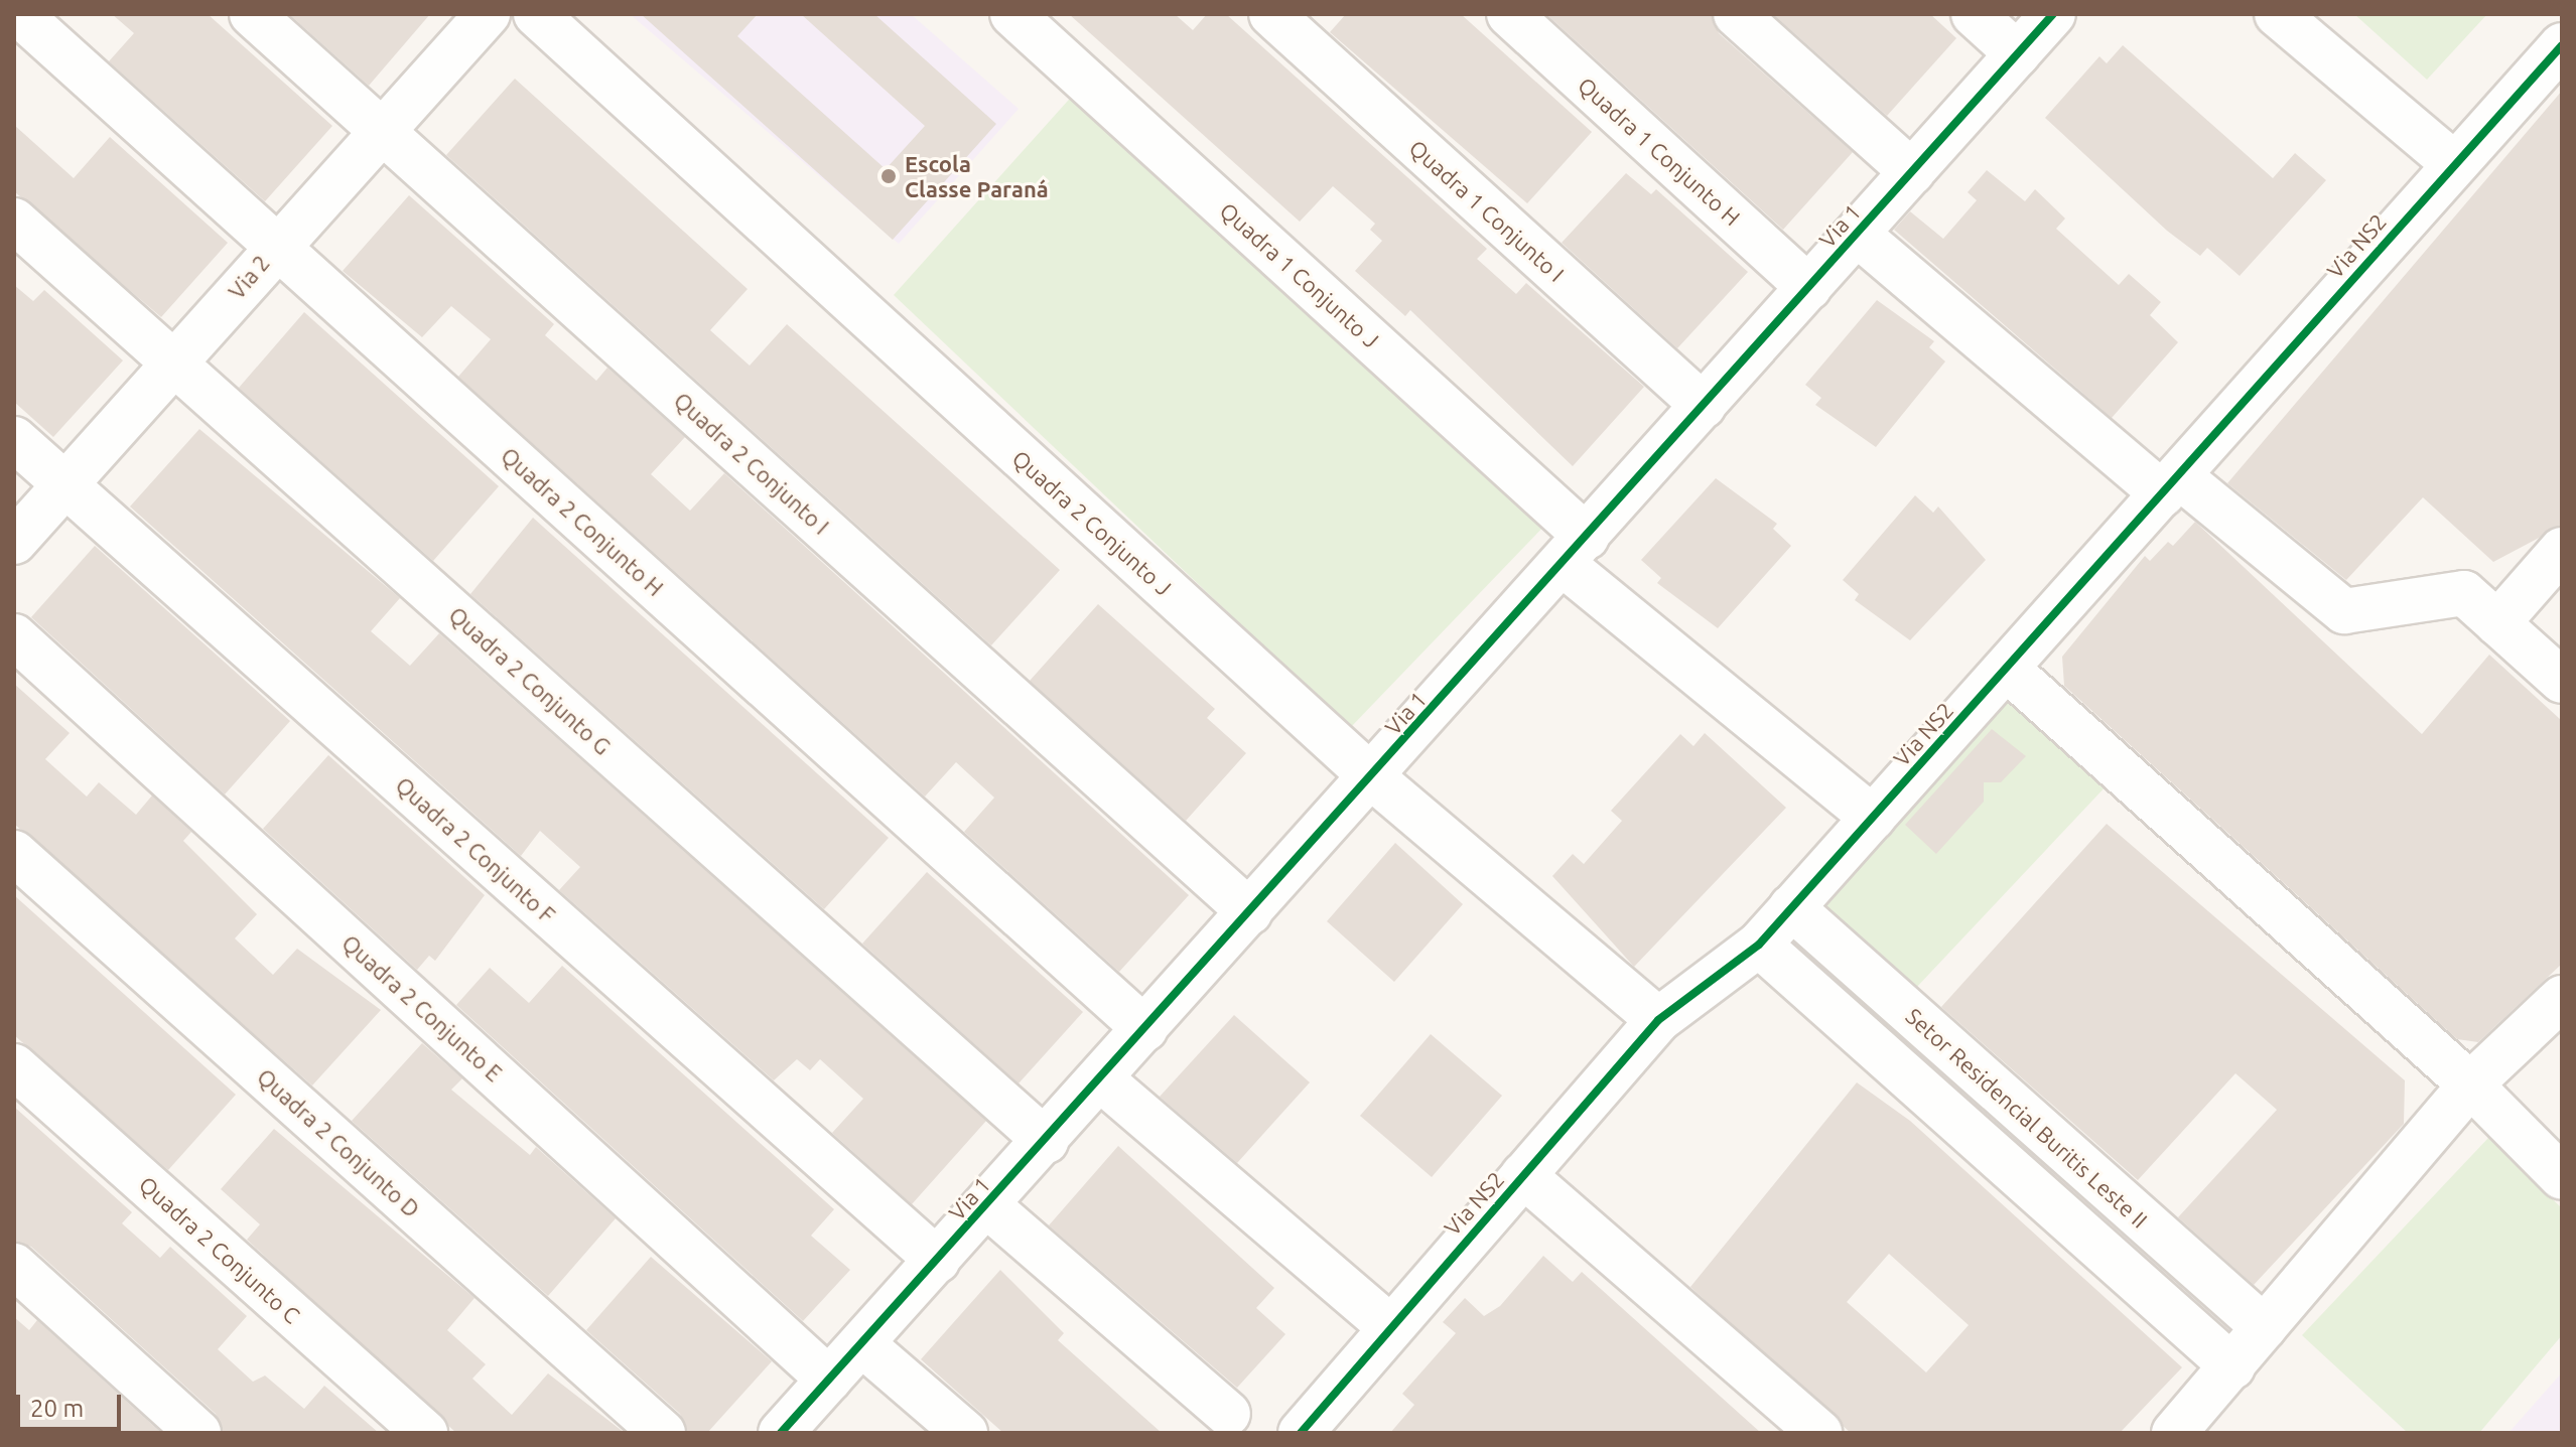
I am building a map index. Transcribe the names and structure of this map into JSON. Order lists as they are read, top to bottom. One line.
{"streets":{"street":["Quadra 1 Conjunto H","Quadra 1 Conjunto I","Via 1","Via NS2","Quadra 1 Conjunto J","Via 2","Quadra 2 Conjunto I","Quadra 2 Conjunto H","Quadra 2 Conjunto J","Quadra 2 Conjunto G","Quadra 2 Conjunto F","Quadra 2 Conjunto E","Setor Residencial Buritis Leste II","Quadra 2 Conjunto D","Quadra 2 Conjunto C"]},"crossings":[["Quadra 1 Conjunto H","Via 1"],["Quadra 1 Conjunto I","Via 1"],["Via 1","Quadra 1 Conjunto J"],["Via 1","Quadra 2 Conjunto I"],["Via 1","Quadra 2 Conjunto H"],["Via 1","Quadra 2 Conjunto J"],["Via 1","Quadra 2 Conjunto G"],["Via 1","Quadra 2 Conjunto F"],["Via 1","Quadra 2 Conjunto E"],["Via NS2","Quadra 1 Conjunto J"],["Via NS2","Quadra 2 Conjunto J"],["Via NS2","Setor Residencial Buritis Leste II"],["Via 2","Quadra 2 Conjunto I"],["Via 2","Quadra 2 Conjunto H"],["Via 2","Quadra 2 Conjunto G"],["Via 2","Quadra 2 Conjunto F"]],"places":["Escola Classe Paraná"],"scale_bar":"20 m"}
